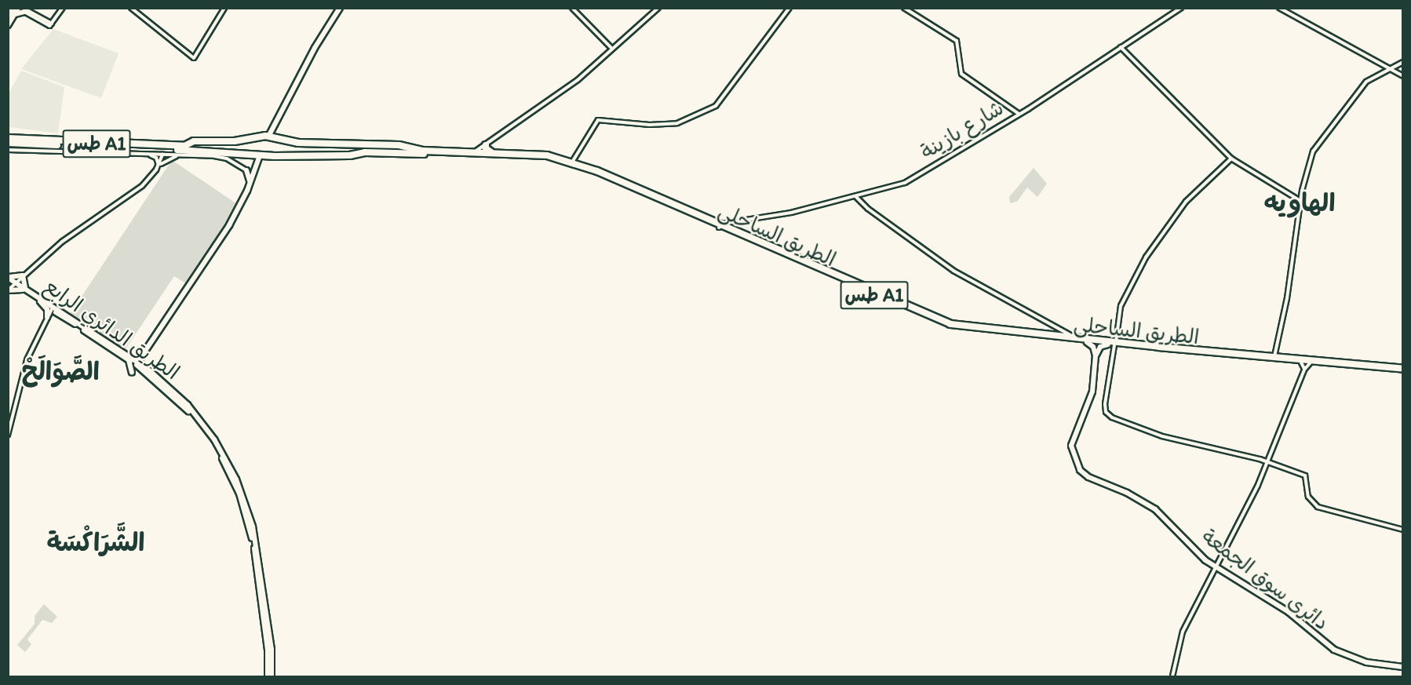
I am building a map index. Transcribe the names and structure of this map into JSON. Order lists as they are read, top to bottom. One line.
{"streets":{"highway":["طس A1","الطريق الساحلى"],"main road":["الطريق الدائري الرابع","دائرى سوق الجمعة"],"street":["شارع بازينة"]},"crossings":[["شارع بازينة","الطريق الساحلى"],["طس A1","الطريق الساحلى"]],"districts":["الهاويه","الصَّوَالَحْ","الشَّرَاكْسَة"]}
